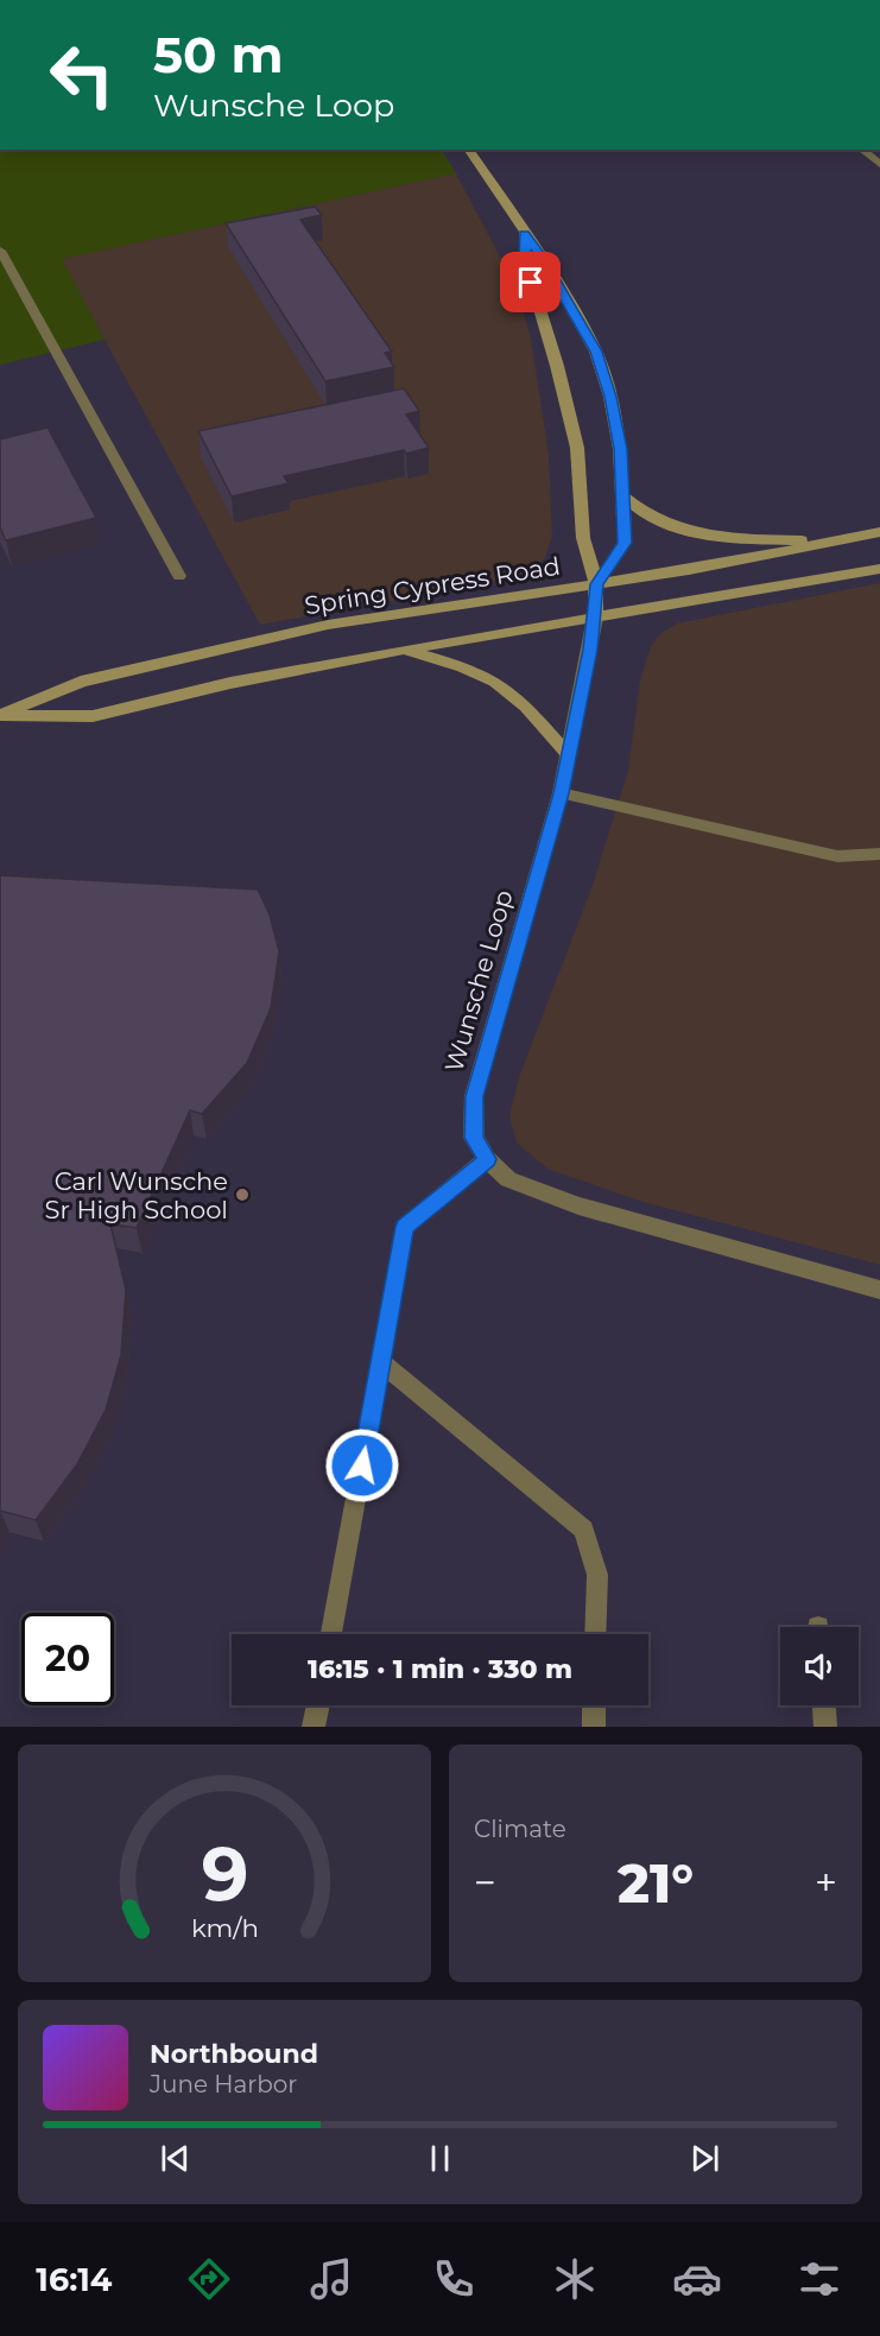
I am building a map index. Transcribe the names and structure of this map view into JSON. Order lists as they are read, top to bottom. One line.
{"streets":{"main road":["Spring Cypress Road"],"street":["Wunsche Loop"]},"crossings":[["Spring Cypress Road","Wunsche Loop"]],"places":["Carl Wunsche Sr High School"],"page":{"turn":["50 m","Wunsche Loop"],"limit":"20","trip":"16:15 · 1 min · 330 m","tile":"Climate","heat":["−","21°","+"],"song":["Northbound","June Harbor"],"tabs":"16:14","gauge":["9","km/h"]}}
